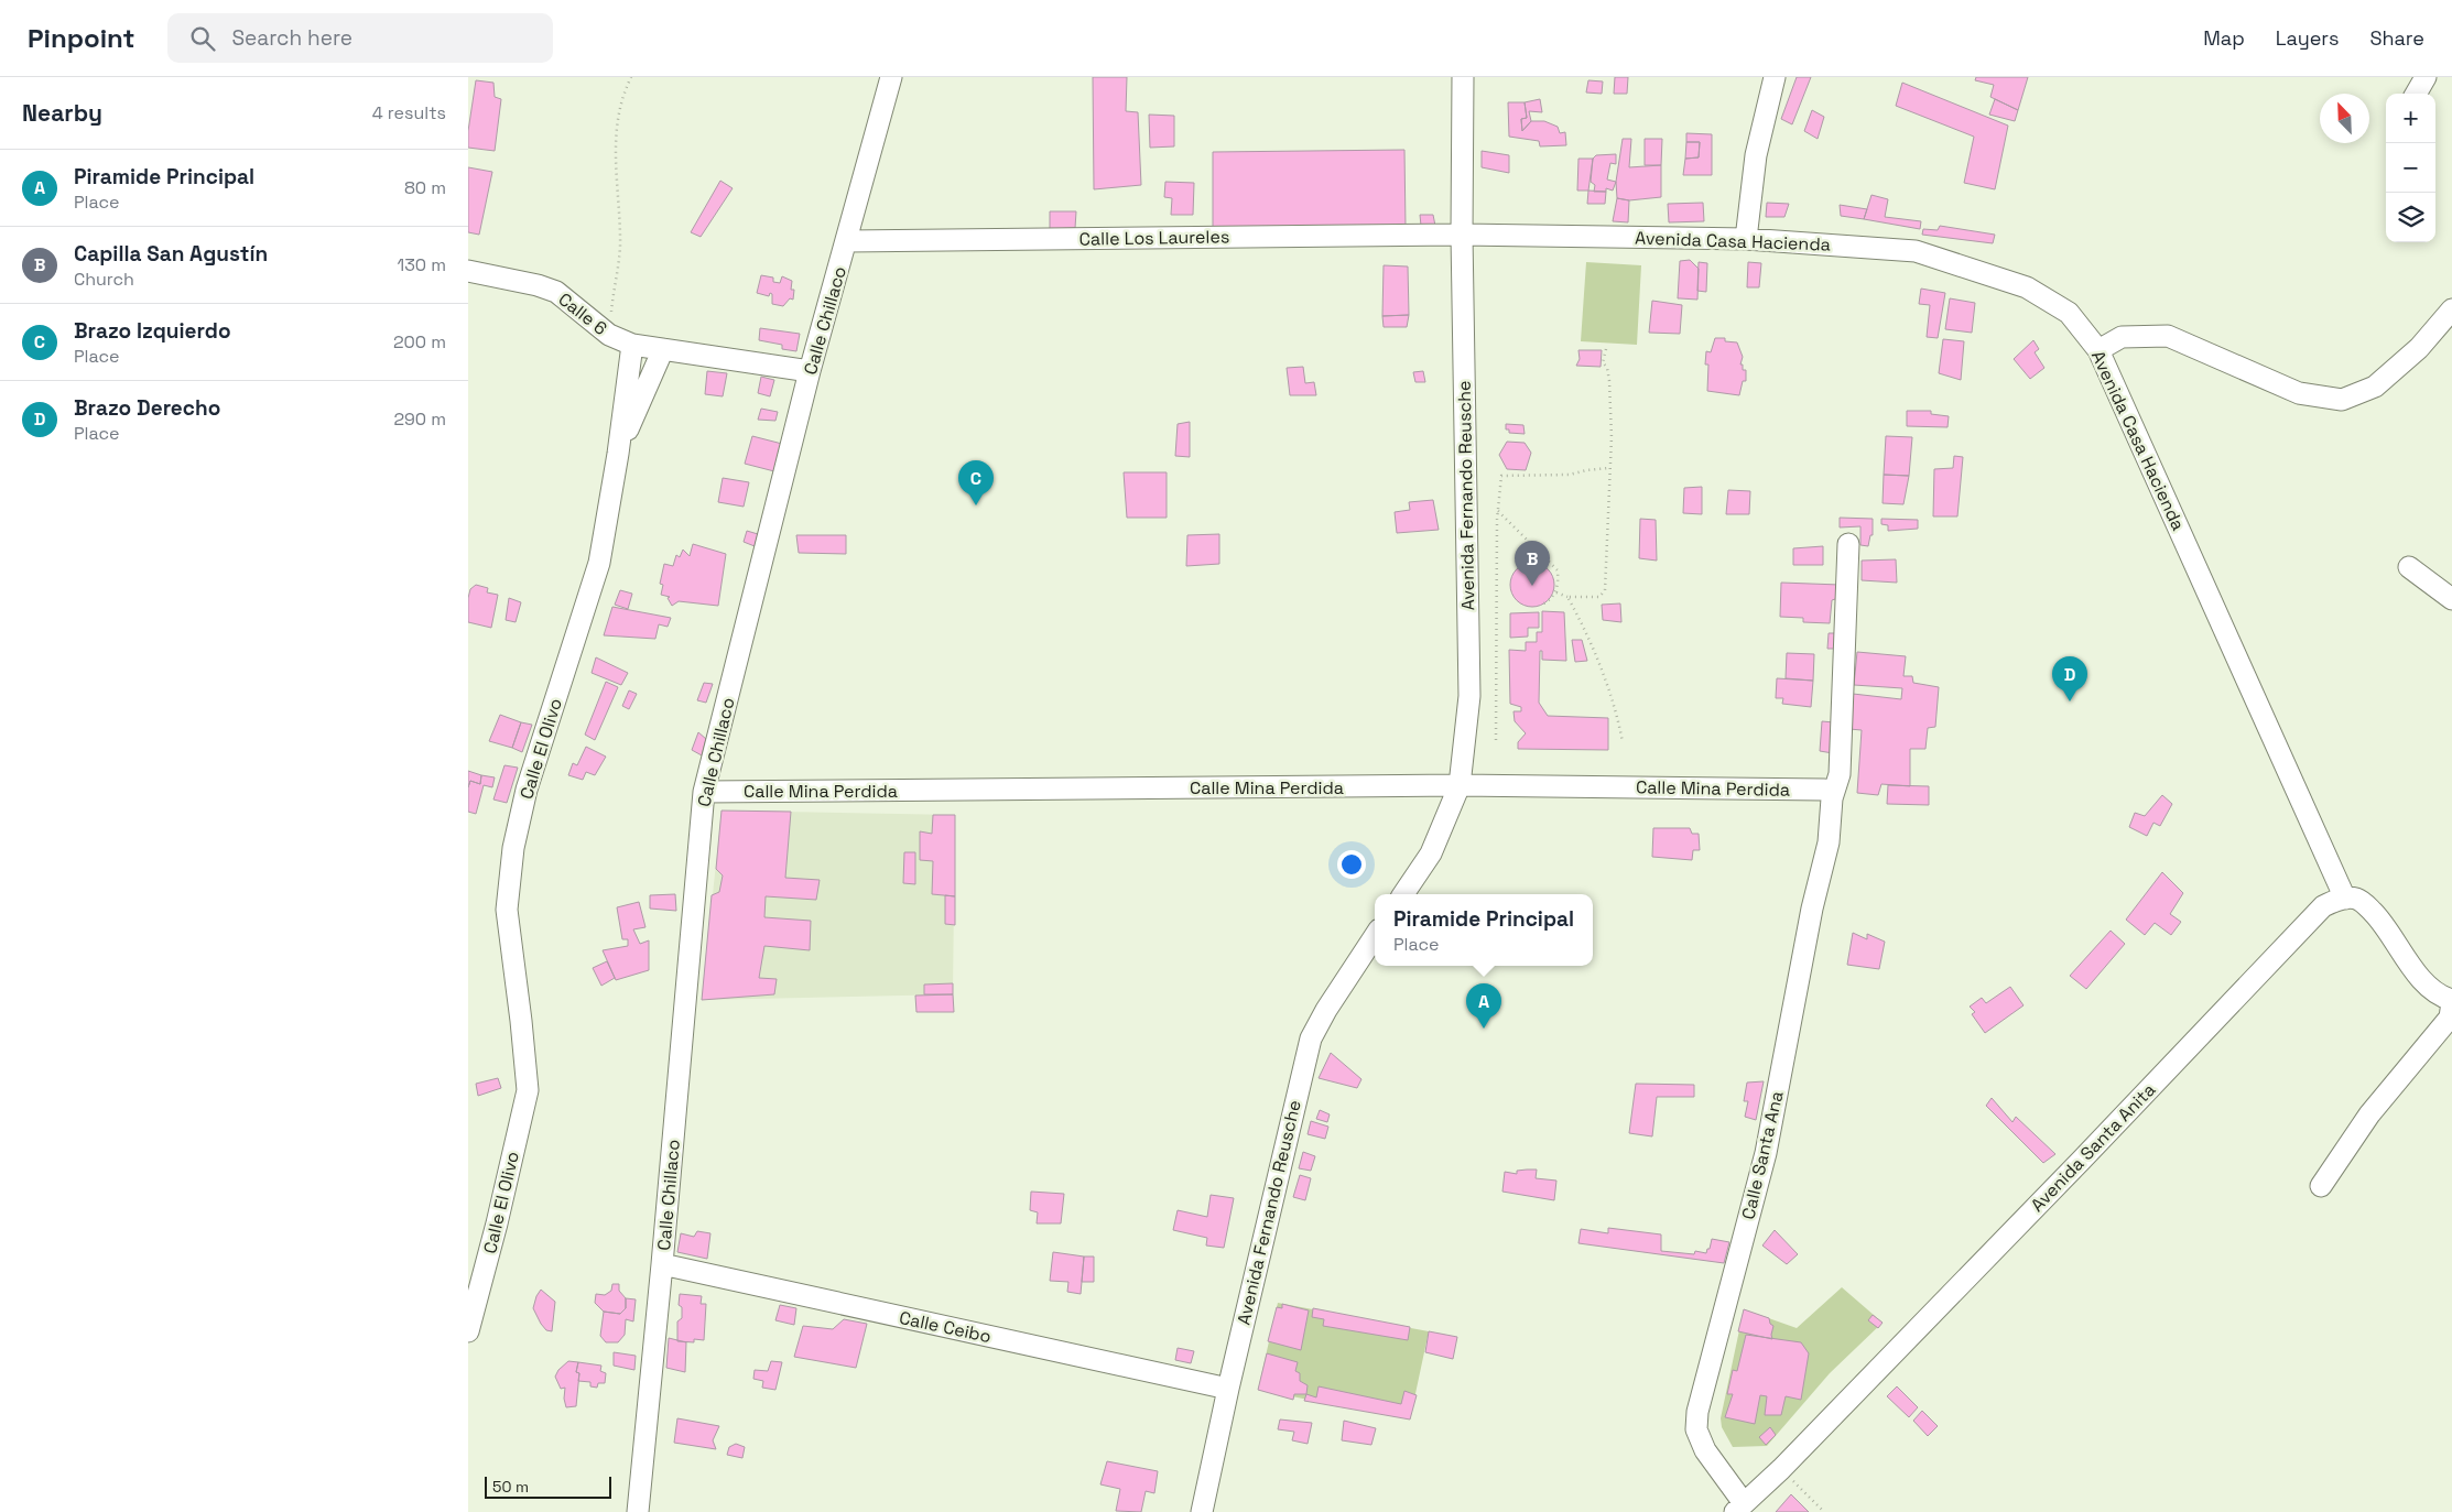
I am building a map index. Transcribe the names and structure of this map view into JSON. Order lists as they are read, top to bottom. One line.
{"streets":{"street":["Calle Los Laureles","Avenida Casa Hacienda","Calle 6","Calle Chillaco","Avenida Fernando Reusche","Calle El Olivo","Calle Mina Perdida","Avenida Santa Anita","Calle Santa Ana","Calle Ceibo"]},"crossings":[["Calle Los Laureles","Avenida Casa Hacienda"],["Calle Los Laureles","Calle Chillaco"],["Calle Los Laureles","Avenida Fernando Reusche"],["Avenida Casa Hacienda","Avenida Fernando Reusche"],["Avenida Casa Hacienda","Avenida Santa Anita"],["Calle 6","Calle El Olivo"],["Calle Chillaco","Calle Mina Perdida"],["Calle Chillaco","Calle Ceibo"],["Avenida Fernando Reusche","Calle Mina Perdida"],["Avenida Fernando Reusche","Calle Ceibo"],["Calle Mina Perdida","Calle Santa Ana"],["Avenida Santa Anita","Calle Santa Ana"]],"scale_bar":"50 m","north":"top left","page":{"header":"Pinpoint","search":"Search here","nav":["Map","Layers","Share"],"heading":["Nearby","4 results"],"map_buttons":["+","−"],"list":[{"mark":"A","name":"Piramide Principal","note":"Place","value":"80 m"},{"mark":"B","name":"Capilla San Agustín","note":"Church","value":"130 m"},{"mark":"C","name":"Brazo Izquierdo","note":"Place","value":"200 m"},{"mark":"D","name":"Brazo Derecho","note":"Place","value":"290 m"}],"pins":["C","B","D","A"],"popup":["Piramide Principal","Place"],"scale":"50 m"}}
